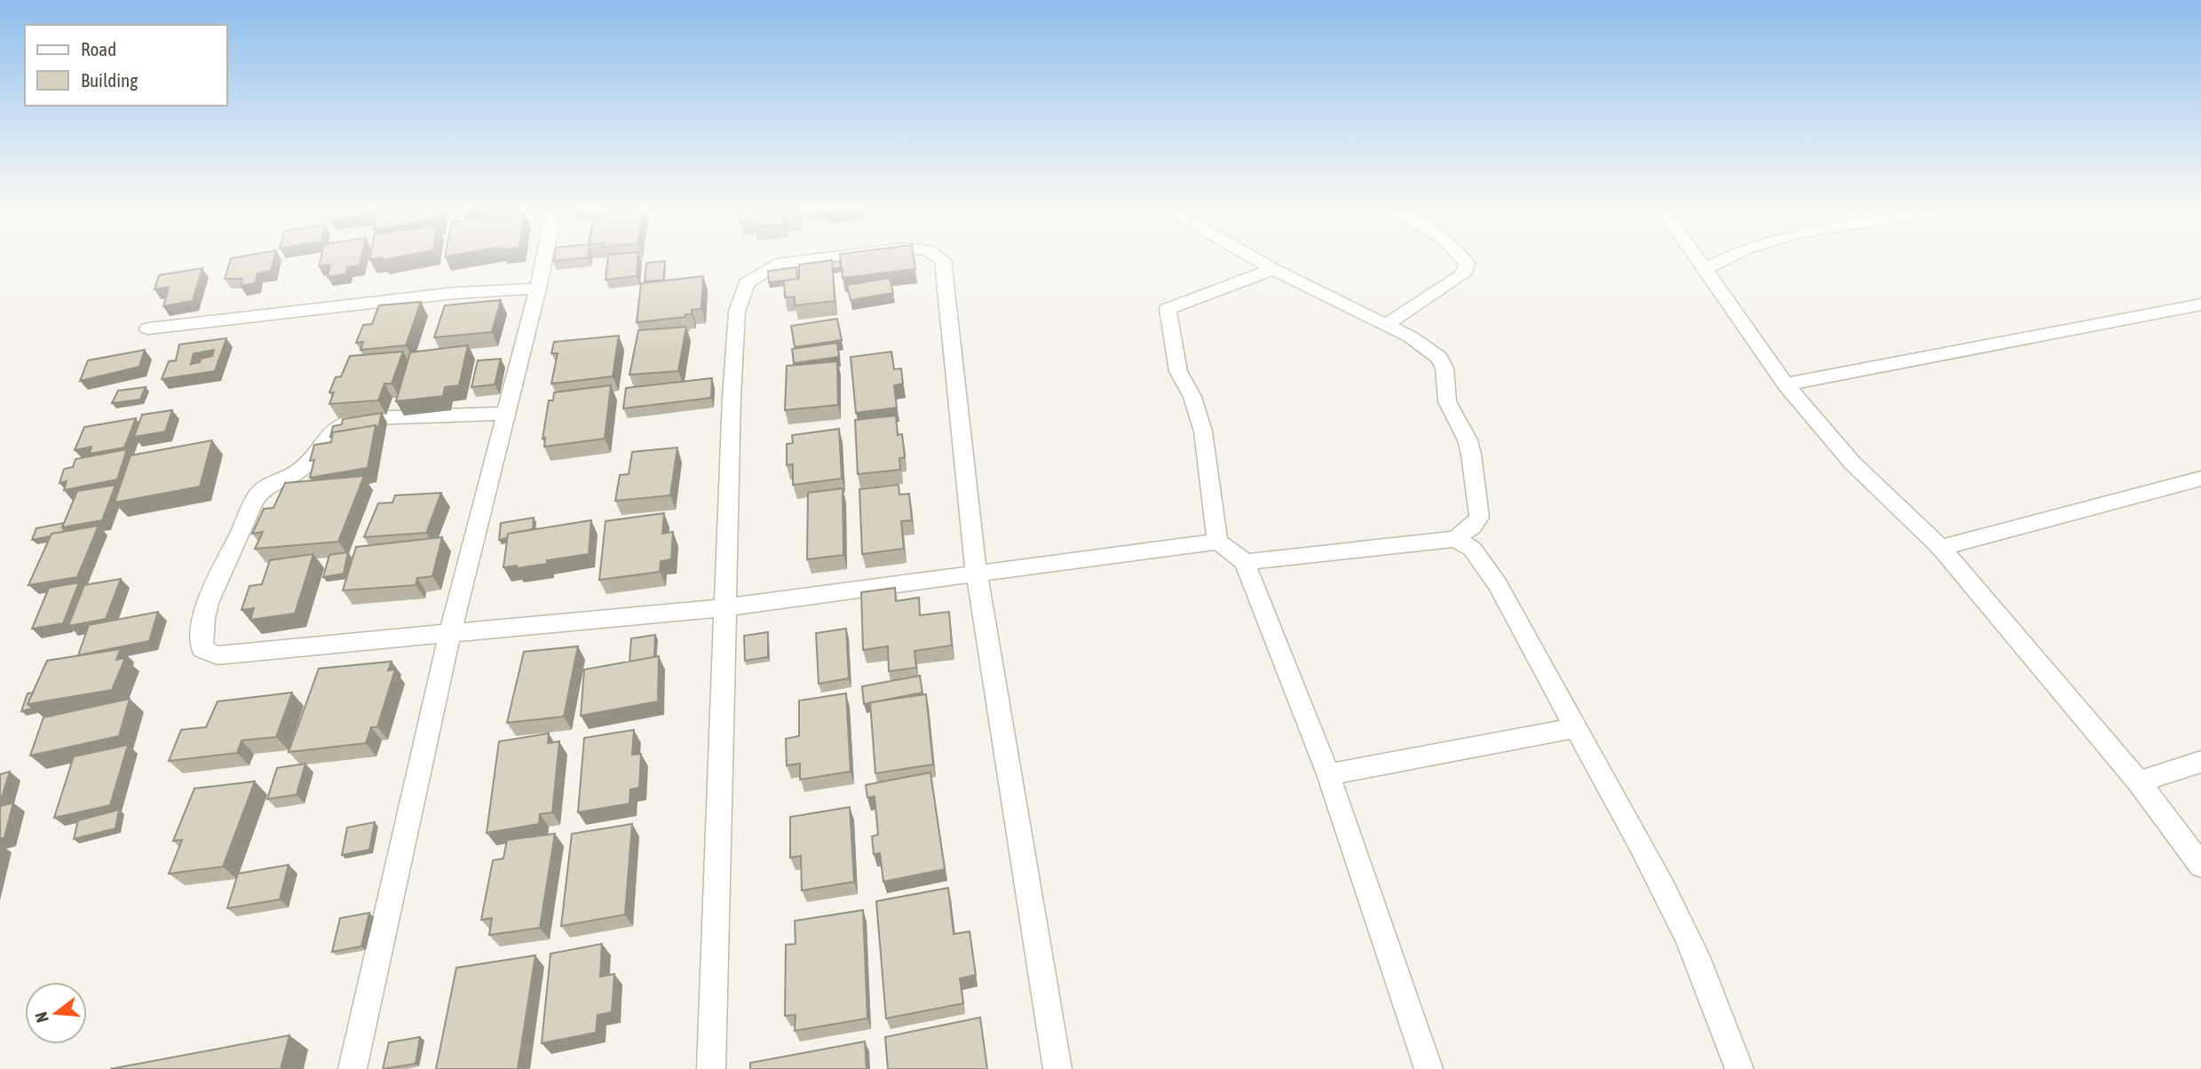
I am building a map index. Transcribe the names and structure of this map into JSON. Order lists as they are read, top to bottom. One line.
{"legend":["Road","Building"],"north":"left"}
